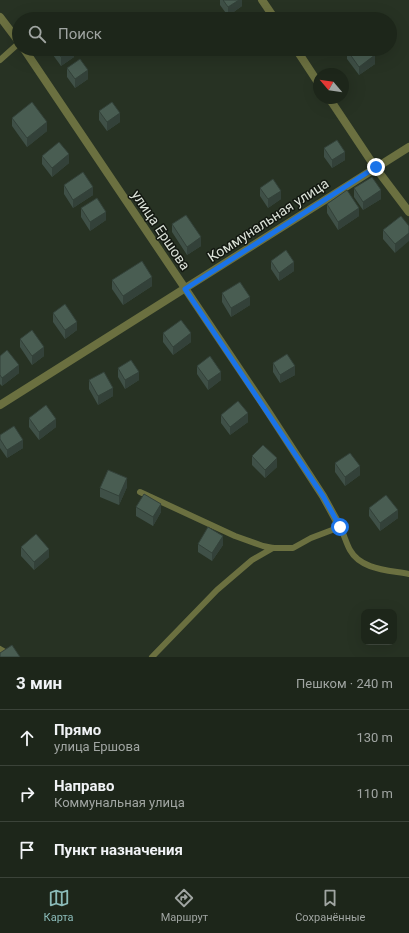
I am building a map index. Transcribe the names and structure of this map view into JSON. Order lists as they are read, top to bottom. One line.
{"streets":{"street":["Коммунальная улица","улица Ершова"]},"crossings":[["Коммунальная улица","улица Ершова"]],"north":"top left","page":{"search":"Поиск","heading":["3 мин","Пешком · 240 m"],"list":[["Прямо","улица Ершова","130 m"],["Направо","Коммунальная улица","110 m"],"Пункт назначения"],"nav":["Карта","Маршрут","Сохранённые"]}}
